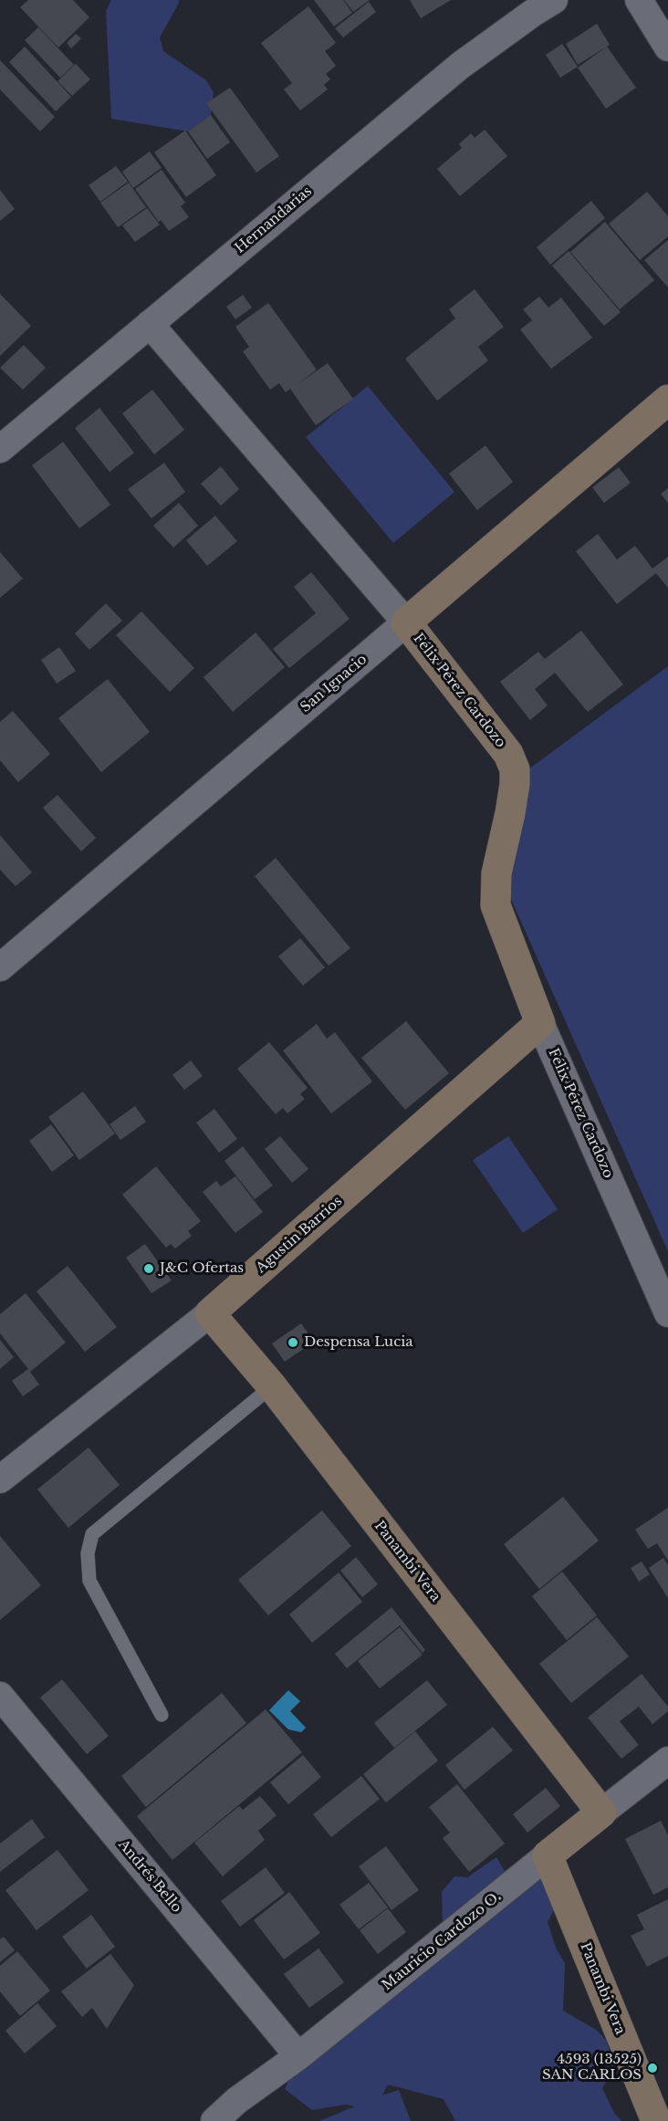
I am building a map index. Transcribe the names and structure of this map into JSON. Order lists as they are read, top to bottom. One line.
{"streets":{"street":["Hernandarias","San Ignacio","Félix Pérez Cardozo","Agustin Barrios","Panambi Vera","Andrés Bello","Mauricio Cardozo O."]},"crossings":[["Hernandarias","Félix Pérez Cardozo"],["San Ignacio","Félix Pérez Cardozo"],["Félix Pérez Cardozo","Agustin Barrios"],["Agustin Barrios","Panambi Vera"],["Panambi Vera","Mauricio Cardozo O."],["Andrés Bello","Mauricio Cardozo O."]],"places":["J&C Ofertas","Despensa Lucia","4593 (13525) SAN CARLOS"]}
